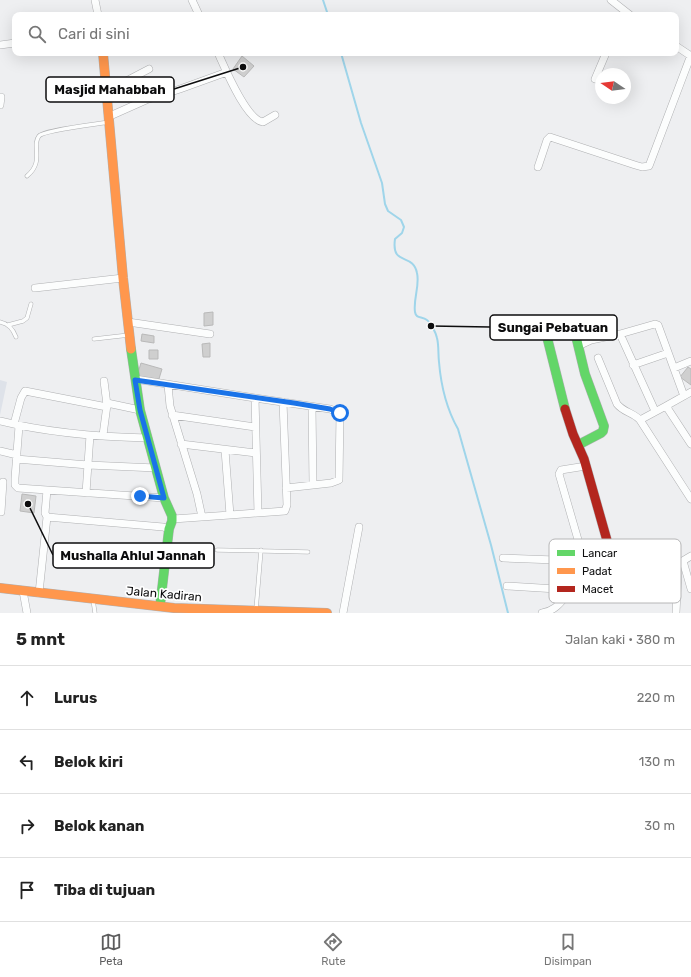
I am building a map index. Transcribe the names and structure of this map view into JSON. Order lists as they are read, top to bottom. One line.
{"streets":{"street":["Jalan Kadiran"]},"places":["Masjid Mahabbah","Sungai Pebatuan","Mushalla Ahlul Jannah"],"legend":["Lancar","Padat","Macet"],"north":"left","page":{"search":"Cari di sini","heading":["5 mnt","Jalan kaki · 380 m"],"list":[["Lurus","220 m"],["Belok kiri","130 m"],["Belok kanan","30 m"],"Tiba di tujuan"],"nav":["Peta","Rute","Disimpan"]}}
